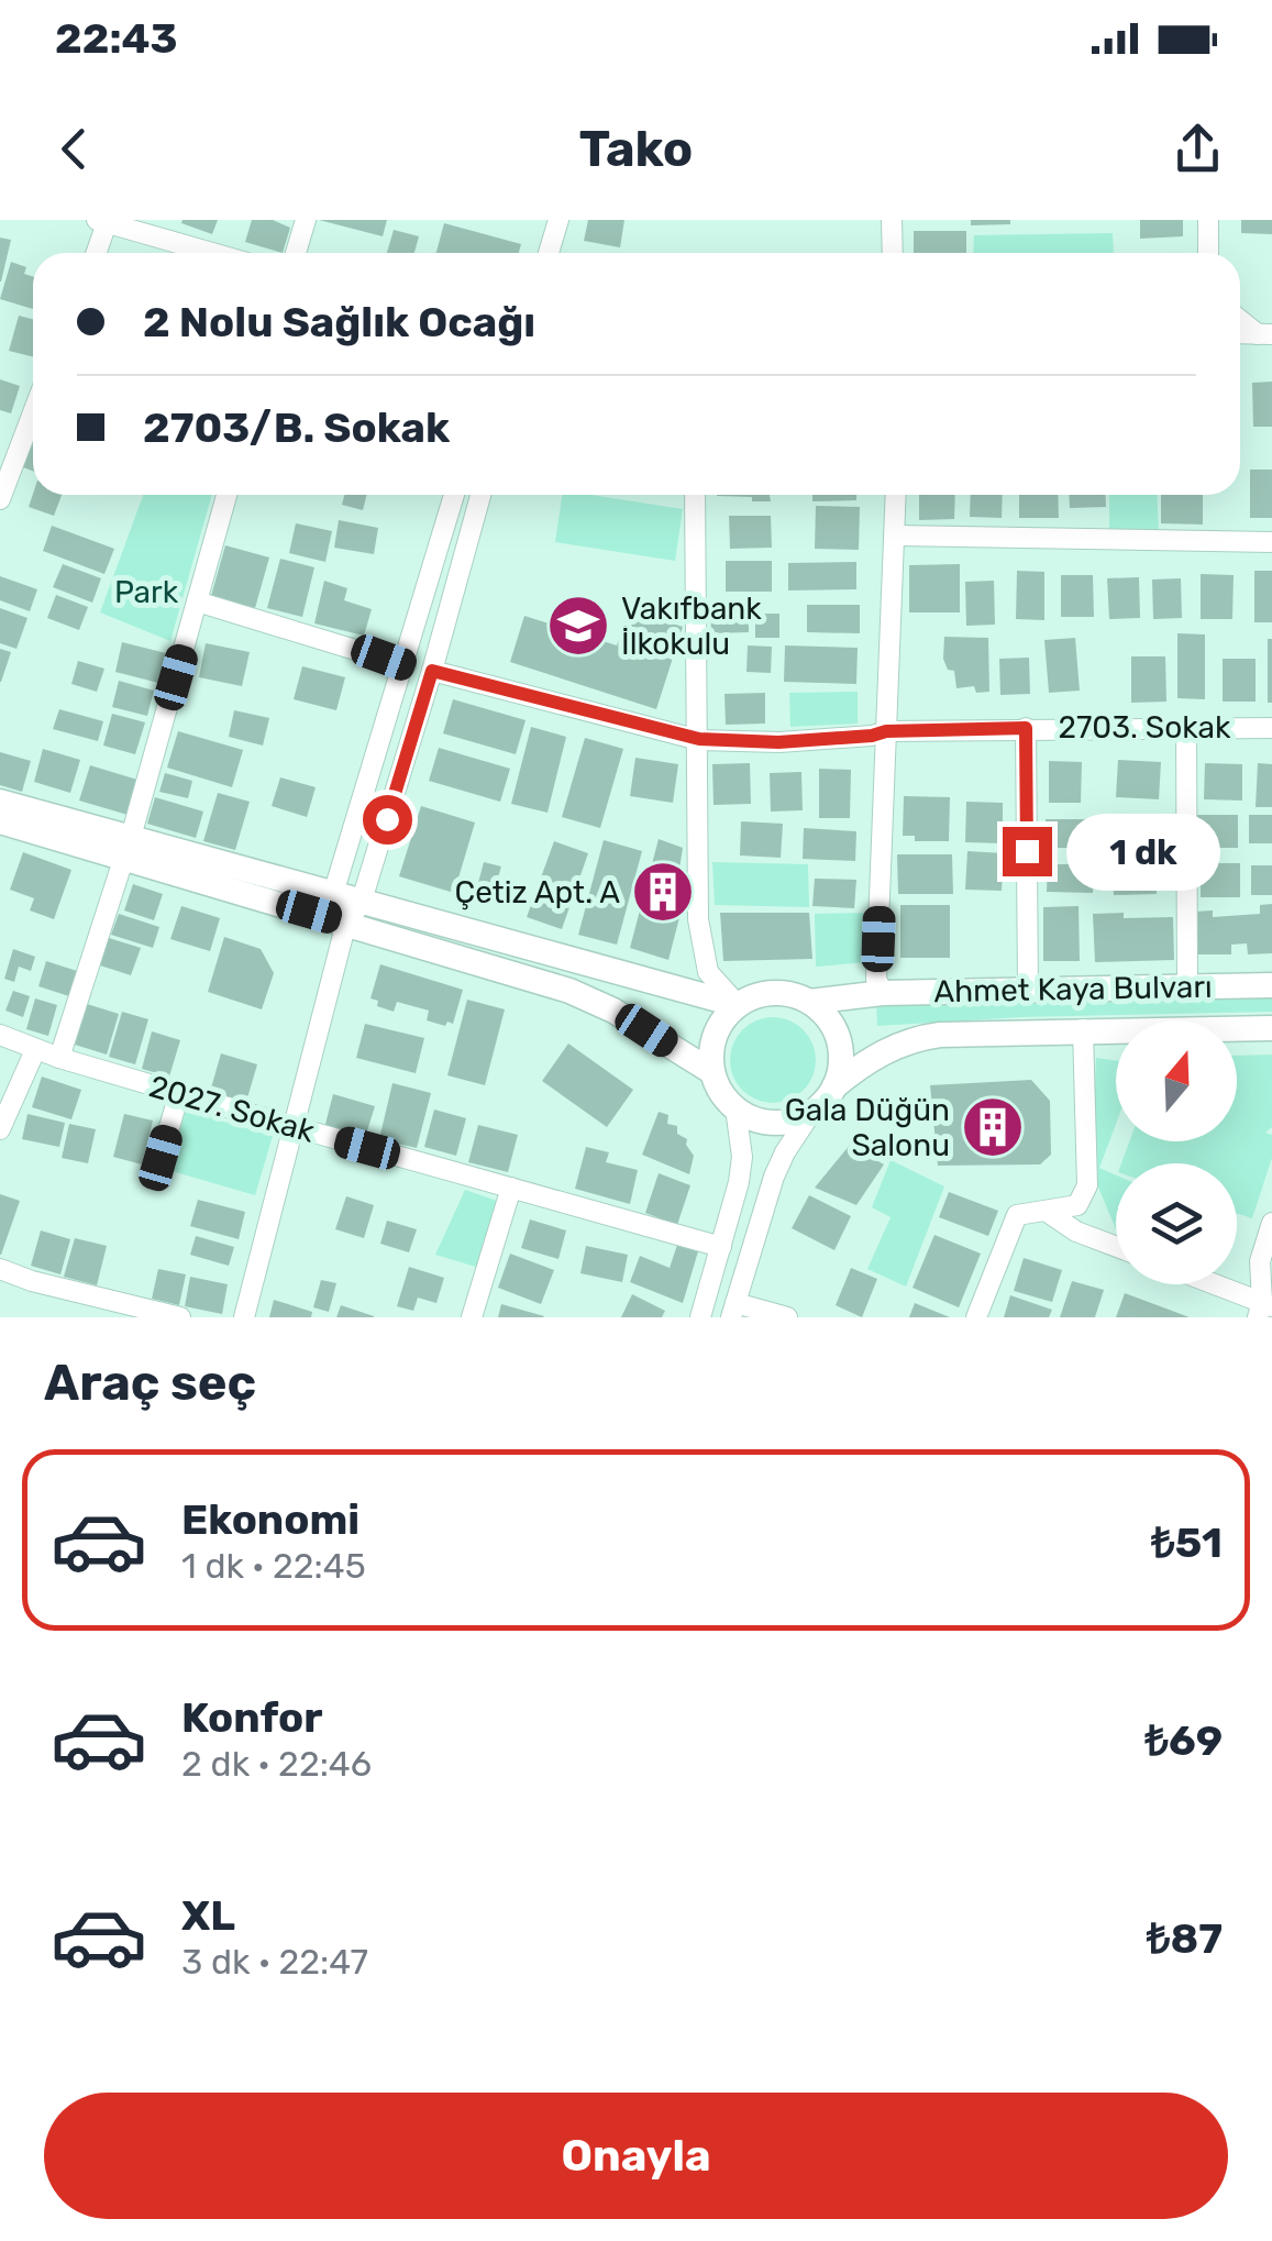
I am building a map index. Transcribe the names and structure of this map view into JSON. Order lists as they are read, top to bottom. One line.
{"streets":{"main road":["Ahmet Kaya Bulvarı"],"street":["2703. Sokak","2027. Sokak"]},"parks":["Park"],"places":{"school or university":["Vakıfbank İlkokulu"],"building":["Çetiz Apt. A","Gala Düğün Salonu"]},"north":"top","page":{"status":"22:43","header":"Tako","banner":["2 Nolu Sağlık Ocağı","2703/B. Sokak"],"bubble":"1 dk","heading":"Araç seç","list":[{"name":"Ekonomi","note":"1 dk · 22:45","value":"₺51"},{"name":"Konfor","note":"2 dk · 22:46","value":"₺69"},{"name":"XL","note":"3 dk · 22:47","value":"₺87"}],"buttons":"Onayla"}}
